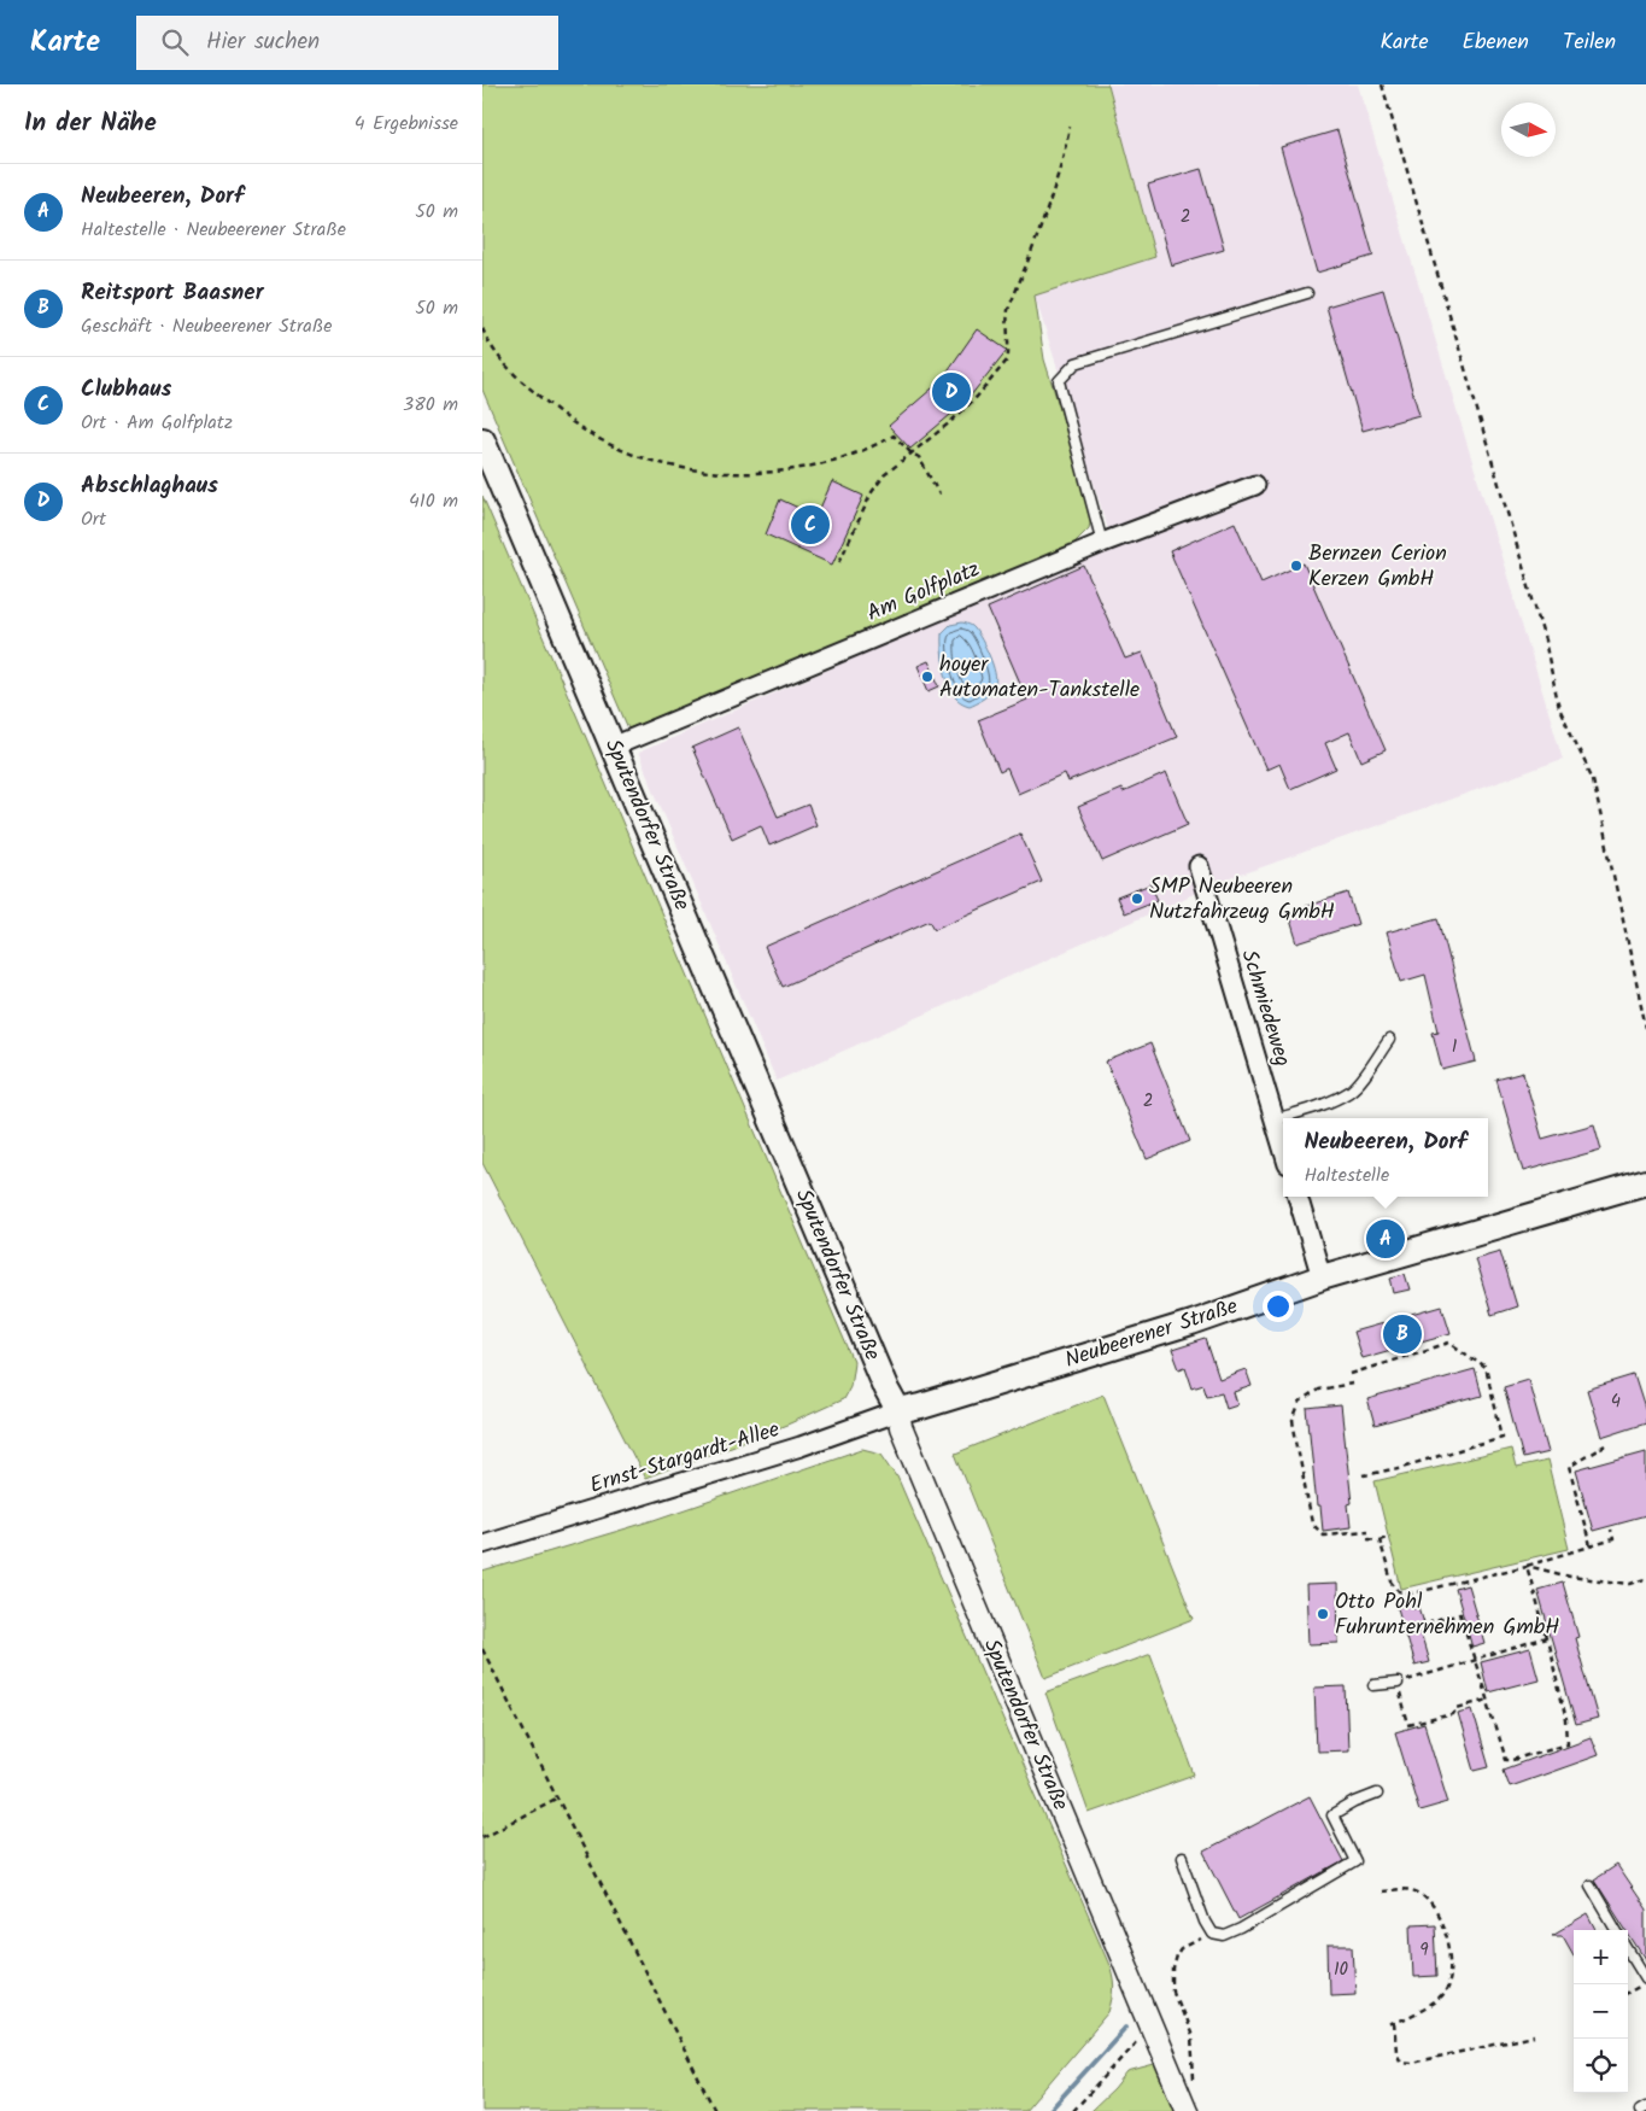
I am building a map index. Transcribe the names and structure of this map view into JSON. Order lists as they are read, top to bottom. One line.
{"streets":{"main road":["Sputendorfer Straße","Neubeerener Straße"],"street":["Am Golfplatz","Schmiedeweg","Ernst-Stargardt-Allee"]},"crossings":[["Am Golfplatz","Sputendorfer Straße"],["Sputendorfer Straße","Neubeerener Straße"],["Sputendorfer Straße","Ernst-Stargardt-Allee"],["Neubeerener Straße","Ernst-Stargardt-Allee"]],"places":["Bernzen Cerion Kerzen GmbH","hoyer Automaten-Tankstelle","SMP Neubeeren Nutzfahrzeug GmbH","Otto Pohl Fuhrunternehmen GmbH"],"house_numbers":["2","1","2","4","9","10"],"north":"right","page":{"header":"Karte","search":"Hier suchen","nav":["Karte","Ebenen","Teilen"],"heading":["In der Nähe","4 Ergebnisse"],"list":[{"mark":"A","name":"Neubeeren, Dorf","note":"Haltestelle · Neubeerener Straße","value":"50 m"},{"mark":"B","name":"Reitsport Baasner","note":"Geschäft · Neubeerener Straße","value":"50 m"},{"mark":"C","name":"Clubhaus","note":"Ort · Am Golfplatz","value":"380 m"},{"mark":"D","name":"Abschlaghaus","note":"Ort","value":"410 m"}],"pins":["D","C","A","B"],"popup":["Neubeeren, Dorf","Haltestelle"],"map_buttons":["+","−"]}}
